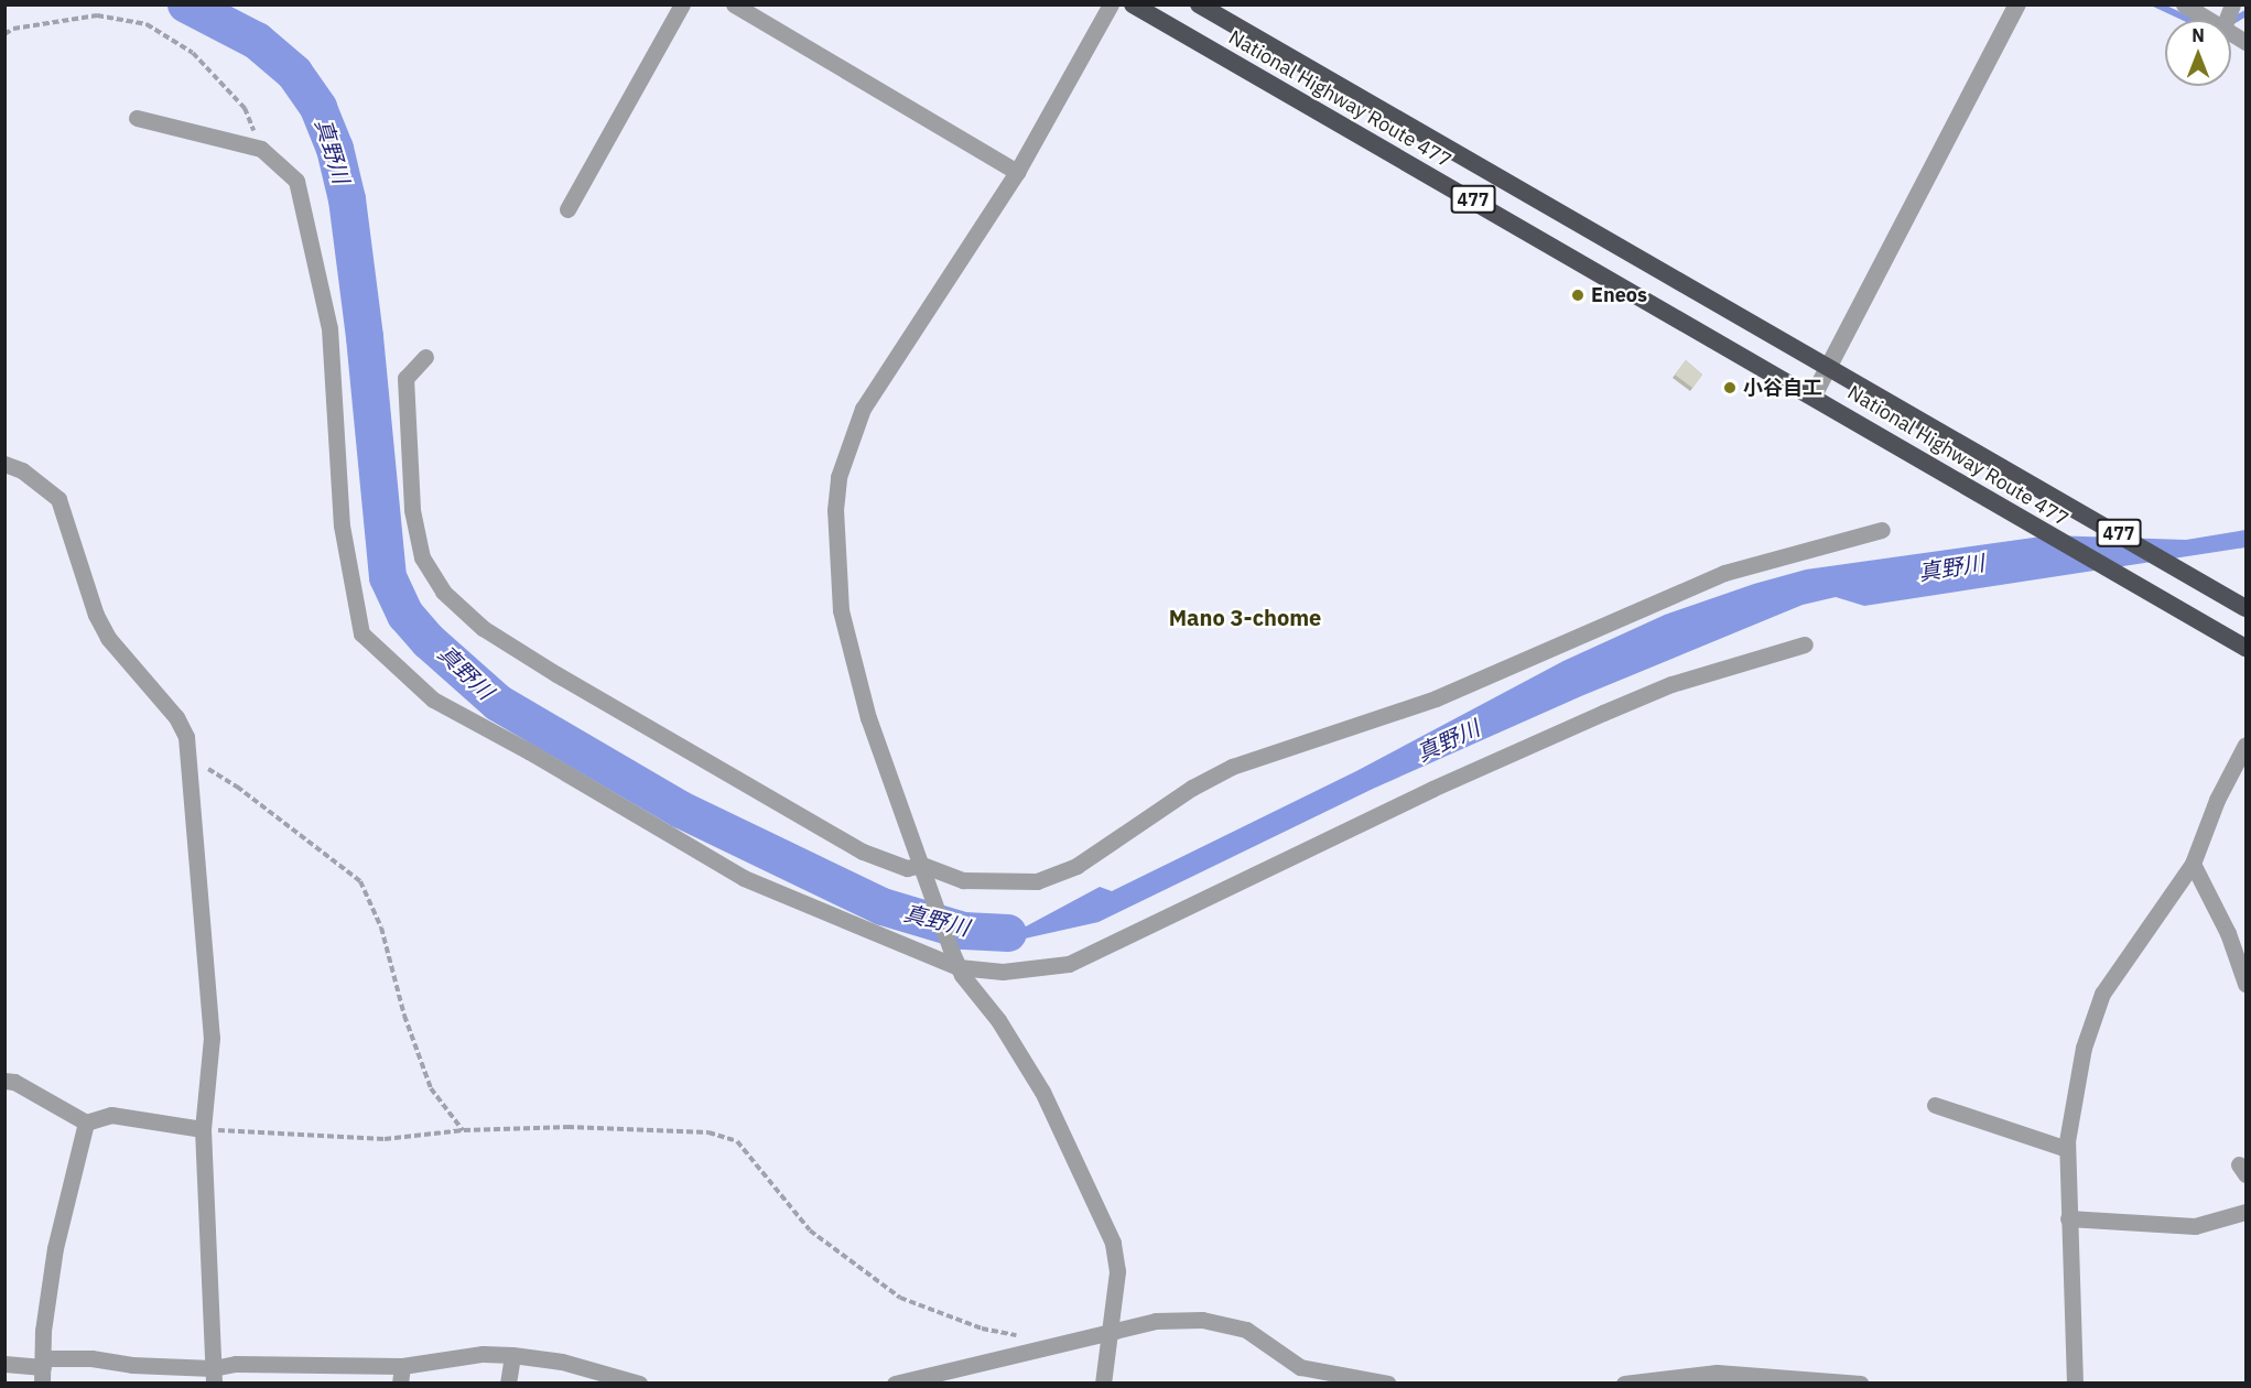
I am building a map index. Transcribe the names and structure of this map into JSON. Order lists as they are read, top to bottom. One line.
{"streets":{"highway":["National Highway Route 477","477"]},"districts":["Mano 3-chome"],"water":["真野川"],"places":["Eneos","小谷自工"],"north":"top"}
